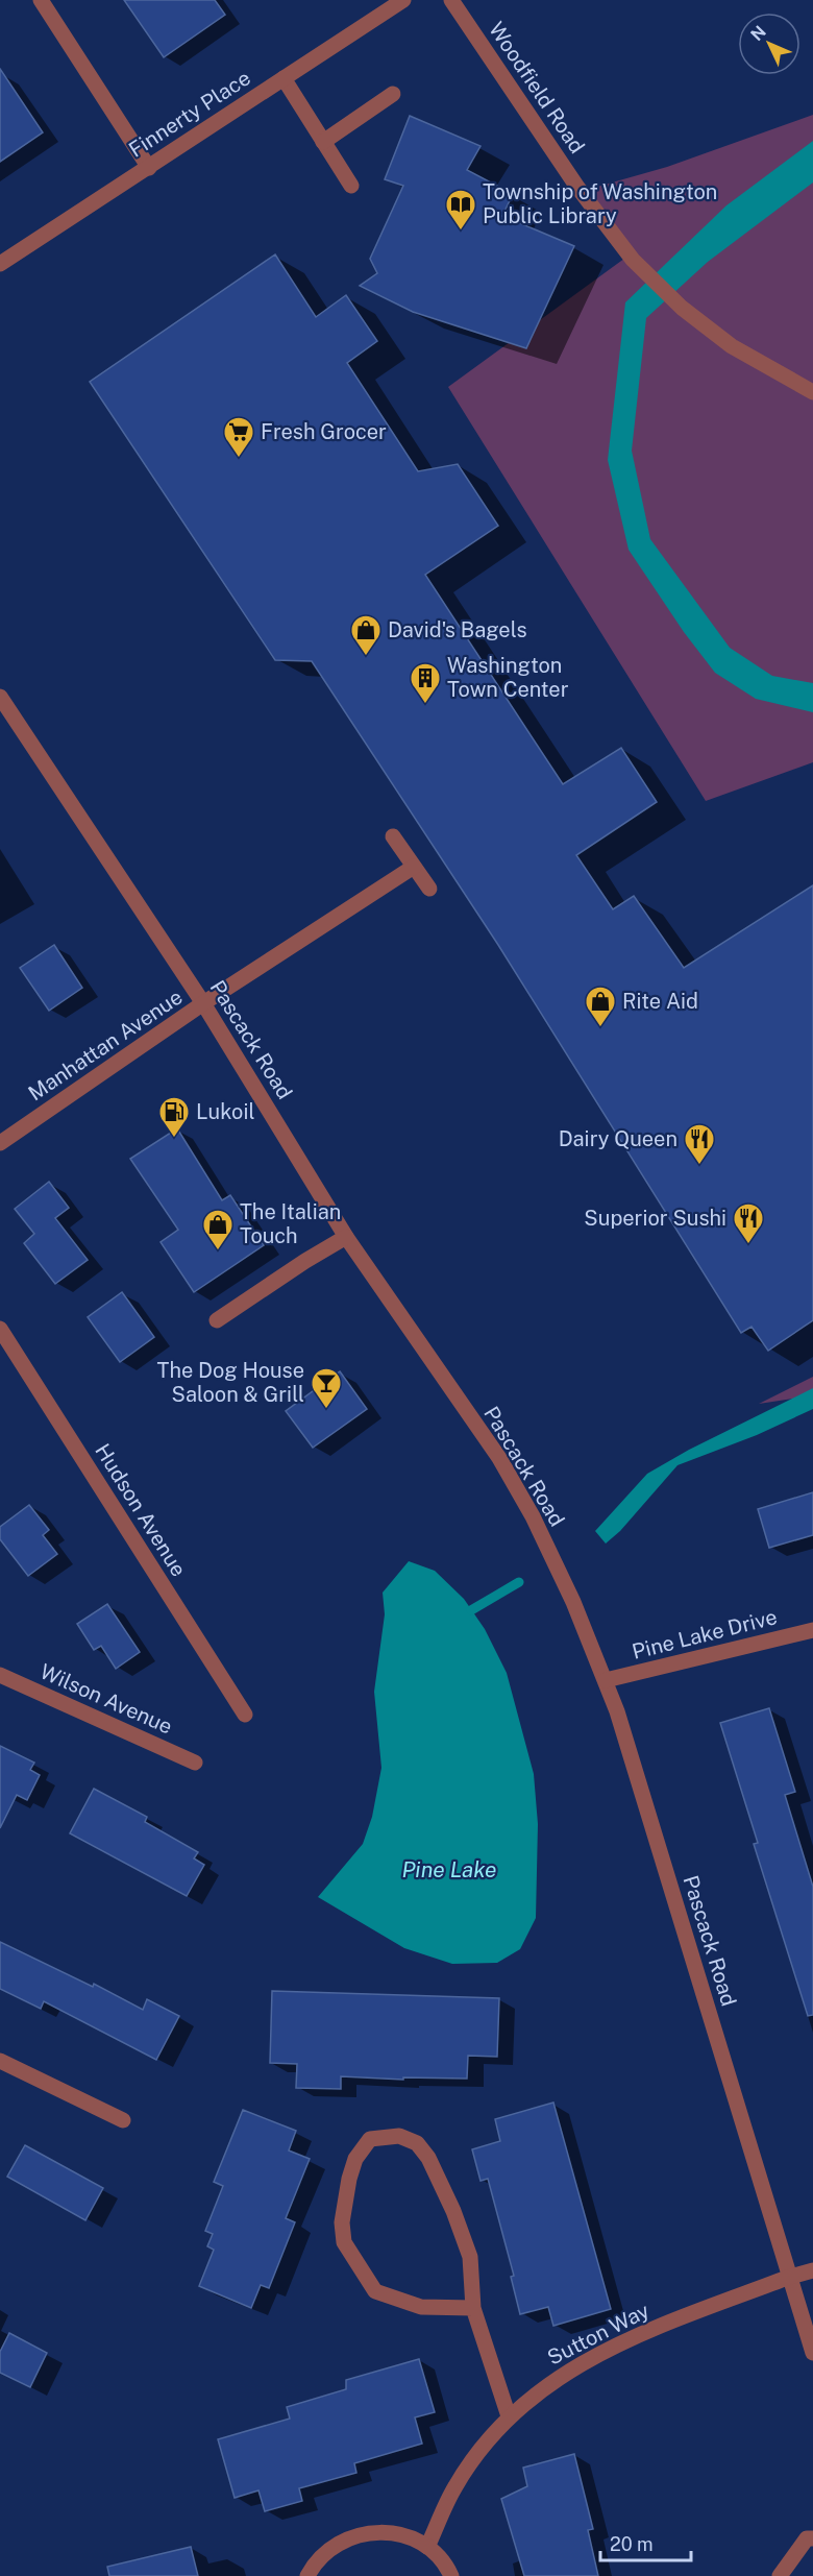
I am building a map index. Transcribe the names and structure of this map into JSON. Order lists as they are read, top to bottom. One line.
{"streets":{"street":["Woodfield Road","Finnerty Place","Pascack Road","Manhattan Avenue","Hudson Avenue","Pine Lake Drive","Wilson Avenue","Sutton Way"]},"crossings":[["Pascack Road","Manhattan Avenue"],["Pascack Road","Pine Lake Drive"],["Pascack Road","Sutton Way"]],"water":["Pine Lake"],"places":{"library":["Township of Washington Public Library"],"supermarket":["Fresh Grocer"],"shop":["David's Bagels","Rite Aid","The Italian Touch"],"building":["Washington Town Center"],"fuel station":["Lukoil"],"restaurant":["Dairy Queen","Superior Sushi"],"bar":["The Dog House Saloon & Grill"]},"scale_bar":"20 m","north":"top left"}
